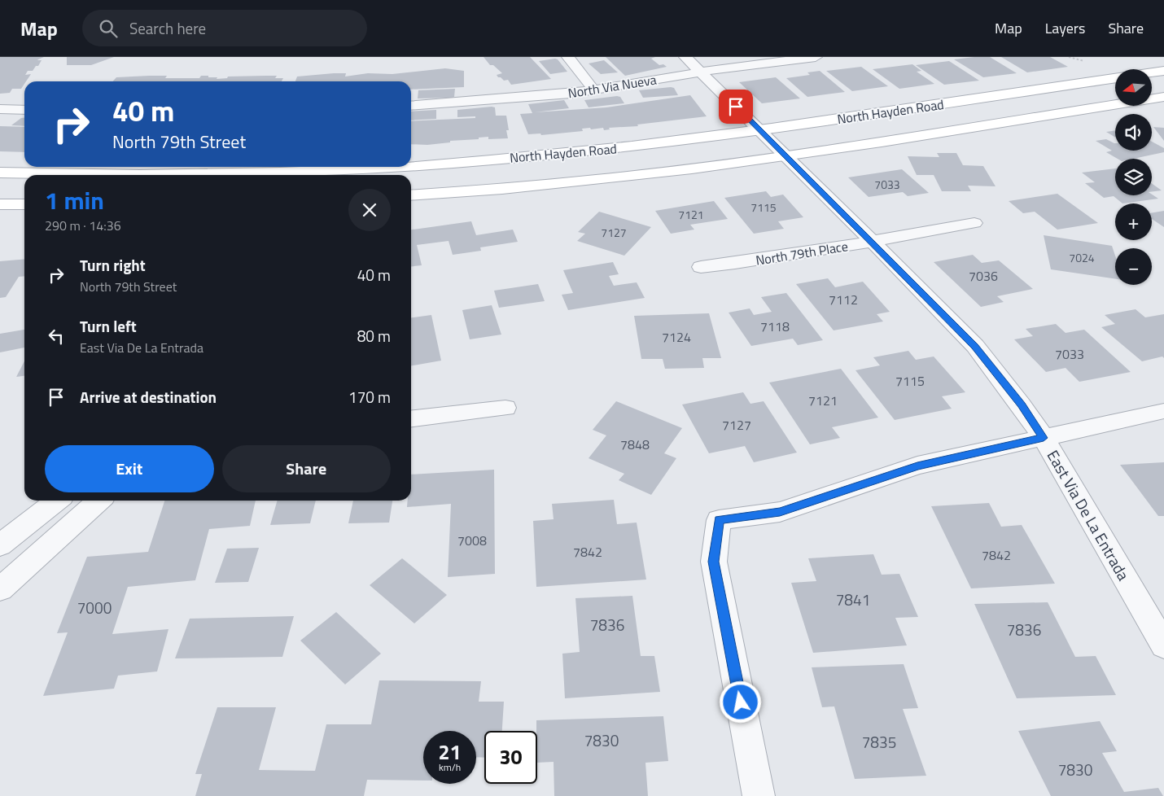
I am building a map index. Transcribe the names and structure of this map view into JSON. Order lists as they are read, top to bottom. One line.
{"streets":{"main road":["North Hayden Road"],"street":["North Via Nueva","North 79th Place","East Via De La Entrada"]},"crossings":[["North Via Nueva","East Via De La Entrada"],["North Hayden Road","East Via De La Entrada"],["North 79th Place","East Via De La Entrada"]],"house_numbers":["7033","7115","7121","7127","7024","7036","7112","7118","7124","7033","7115","7121","7127","7848","7008","7842","7842","7841","7000","7836","7836","7830","7835","7830"],"north":"left","page":{"header":"Map","search":"Search here","nav":["Map","Layers","Share"],"map_buttons":["+","−"],"turn":["40 m","North 79th Street"],"heading":["1 min","290 m · 14:36"],"list":[{"name":"Turn right","note":"North 79th Street","value":"40 m"},{"name":"Turn left","note":"East Via De La Entrada","value":"80 m"},{"name":"Arrive at destination","value":"170 m"}],"buttons":["Exit","Share"],"speed":"21 km/h","limit":"30"}}
